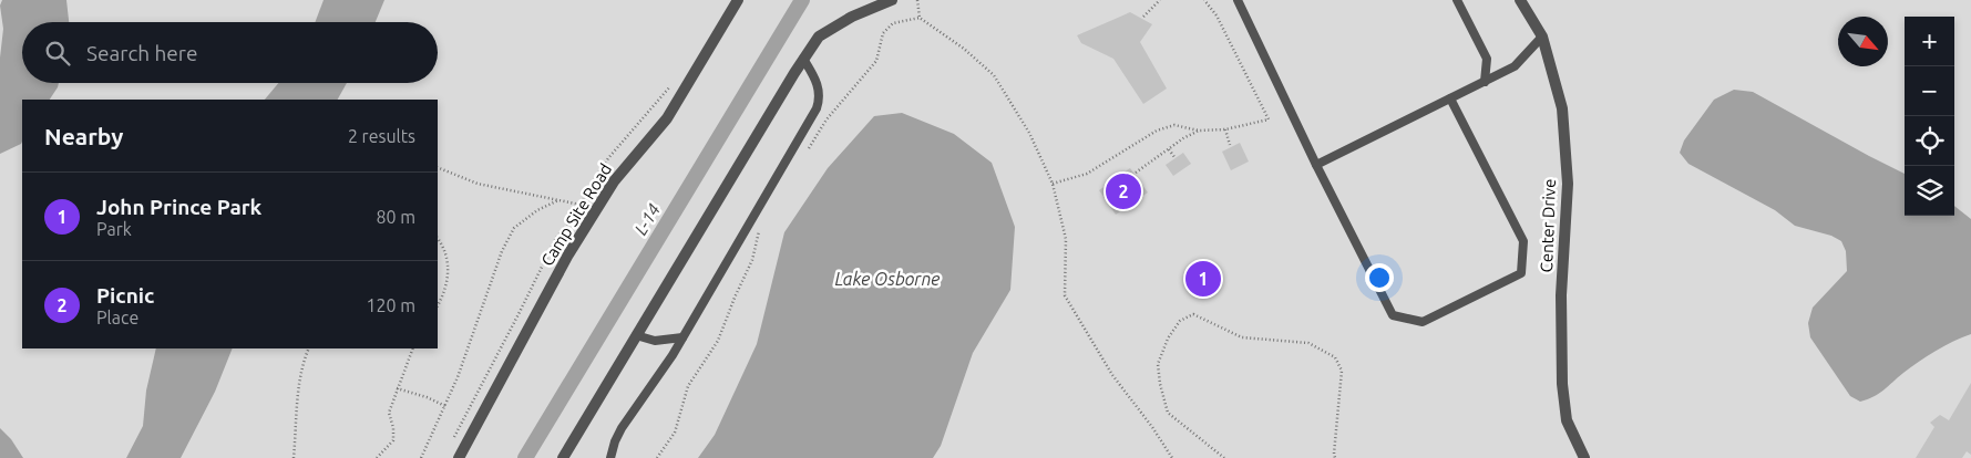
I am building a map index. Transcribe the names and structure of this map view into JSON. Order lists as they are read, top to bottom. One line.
{"streets":{"street":["Camp Site Road","Center Drive"]},"water":["L-14","Lake Osborne"],"north":"bottom right","page":{"map_buttons":["+","−"],"search":"Search here","heading":["Nearby","2 results"],"pins":["2","1"],"list":[{"mark":"1","name":"John Prince Park","note":"Park","value":"80 m"},{"mark":"2","name":"Picnic","note":"Place","value":"120 m"}]}}
